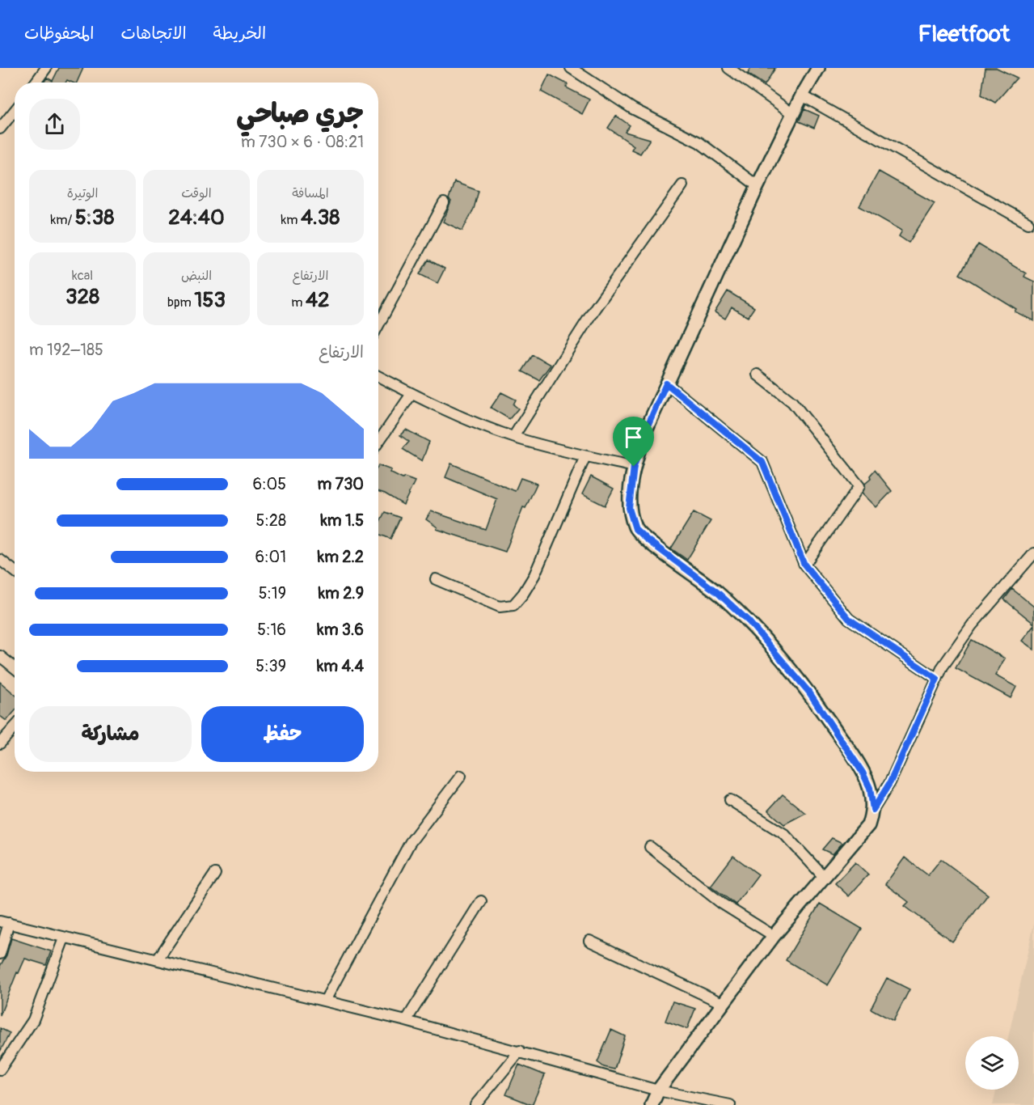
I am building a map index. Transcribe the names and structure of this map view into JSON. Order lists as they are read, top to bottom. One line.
{"page":{"header":"Fleetfoot","nav":["الخريطة","الاتجاهات","المحفوظات"],"heading":["جري صباحي","08:21 · 6 × 730 m"],"stats":[["المسافة","4.38 km"],["الوقت","24:40"],["الوتيرة","5:38 /km"],["الارتفاع","42 m"],["النبض","153 bpm"],["kcal","328"]],"chart":["الارتفاع","185–192 m"],"list":[{"name":"730 m","note":"6:05"},{"name":"1.5 km","note":"5:28"},{"name":"2.2 km","note":"6:01"},{"name":"2.9 km","note":"5:19"},{"name":"3.6 km","note":"5:16"},{"name":"4.4 km","note":"5:39"}],"buttons":["حفظ","مشاركة"]}}
